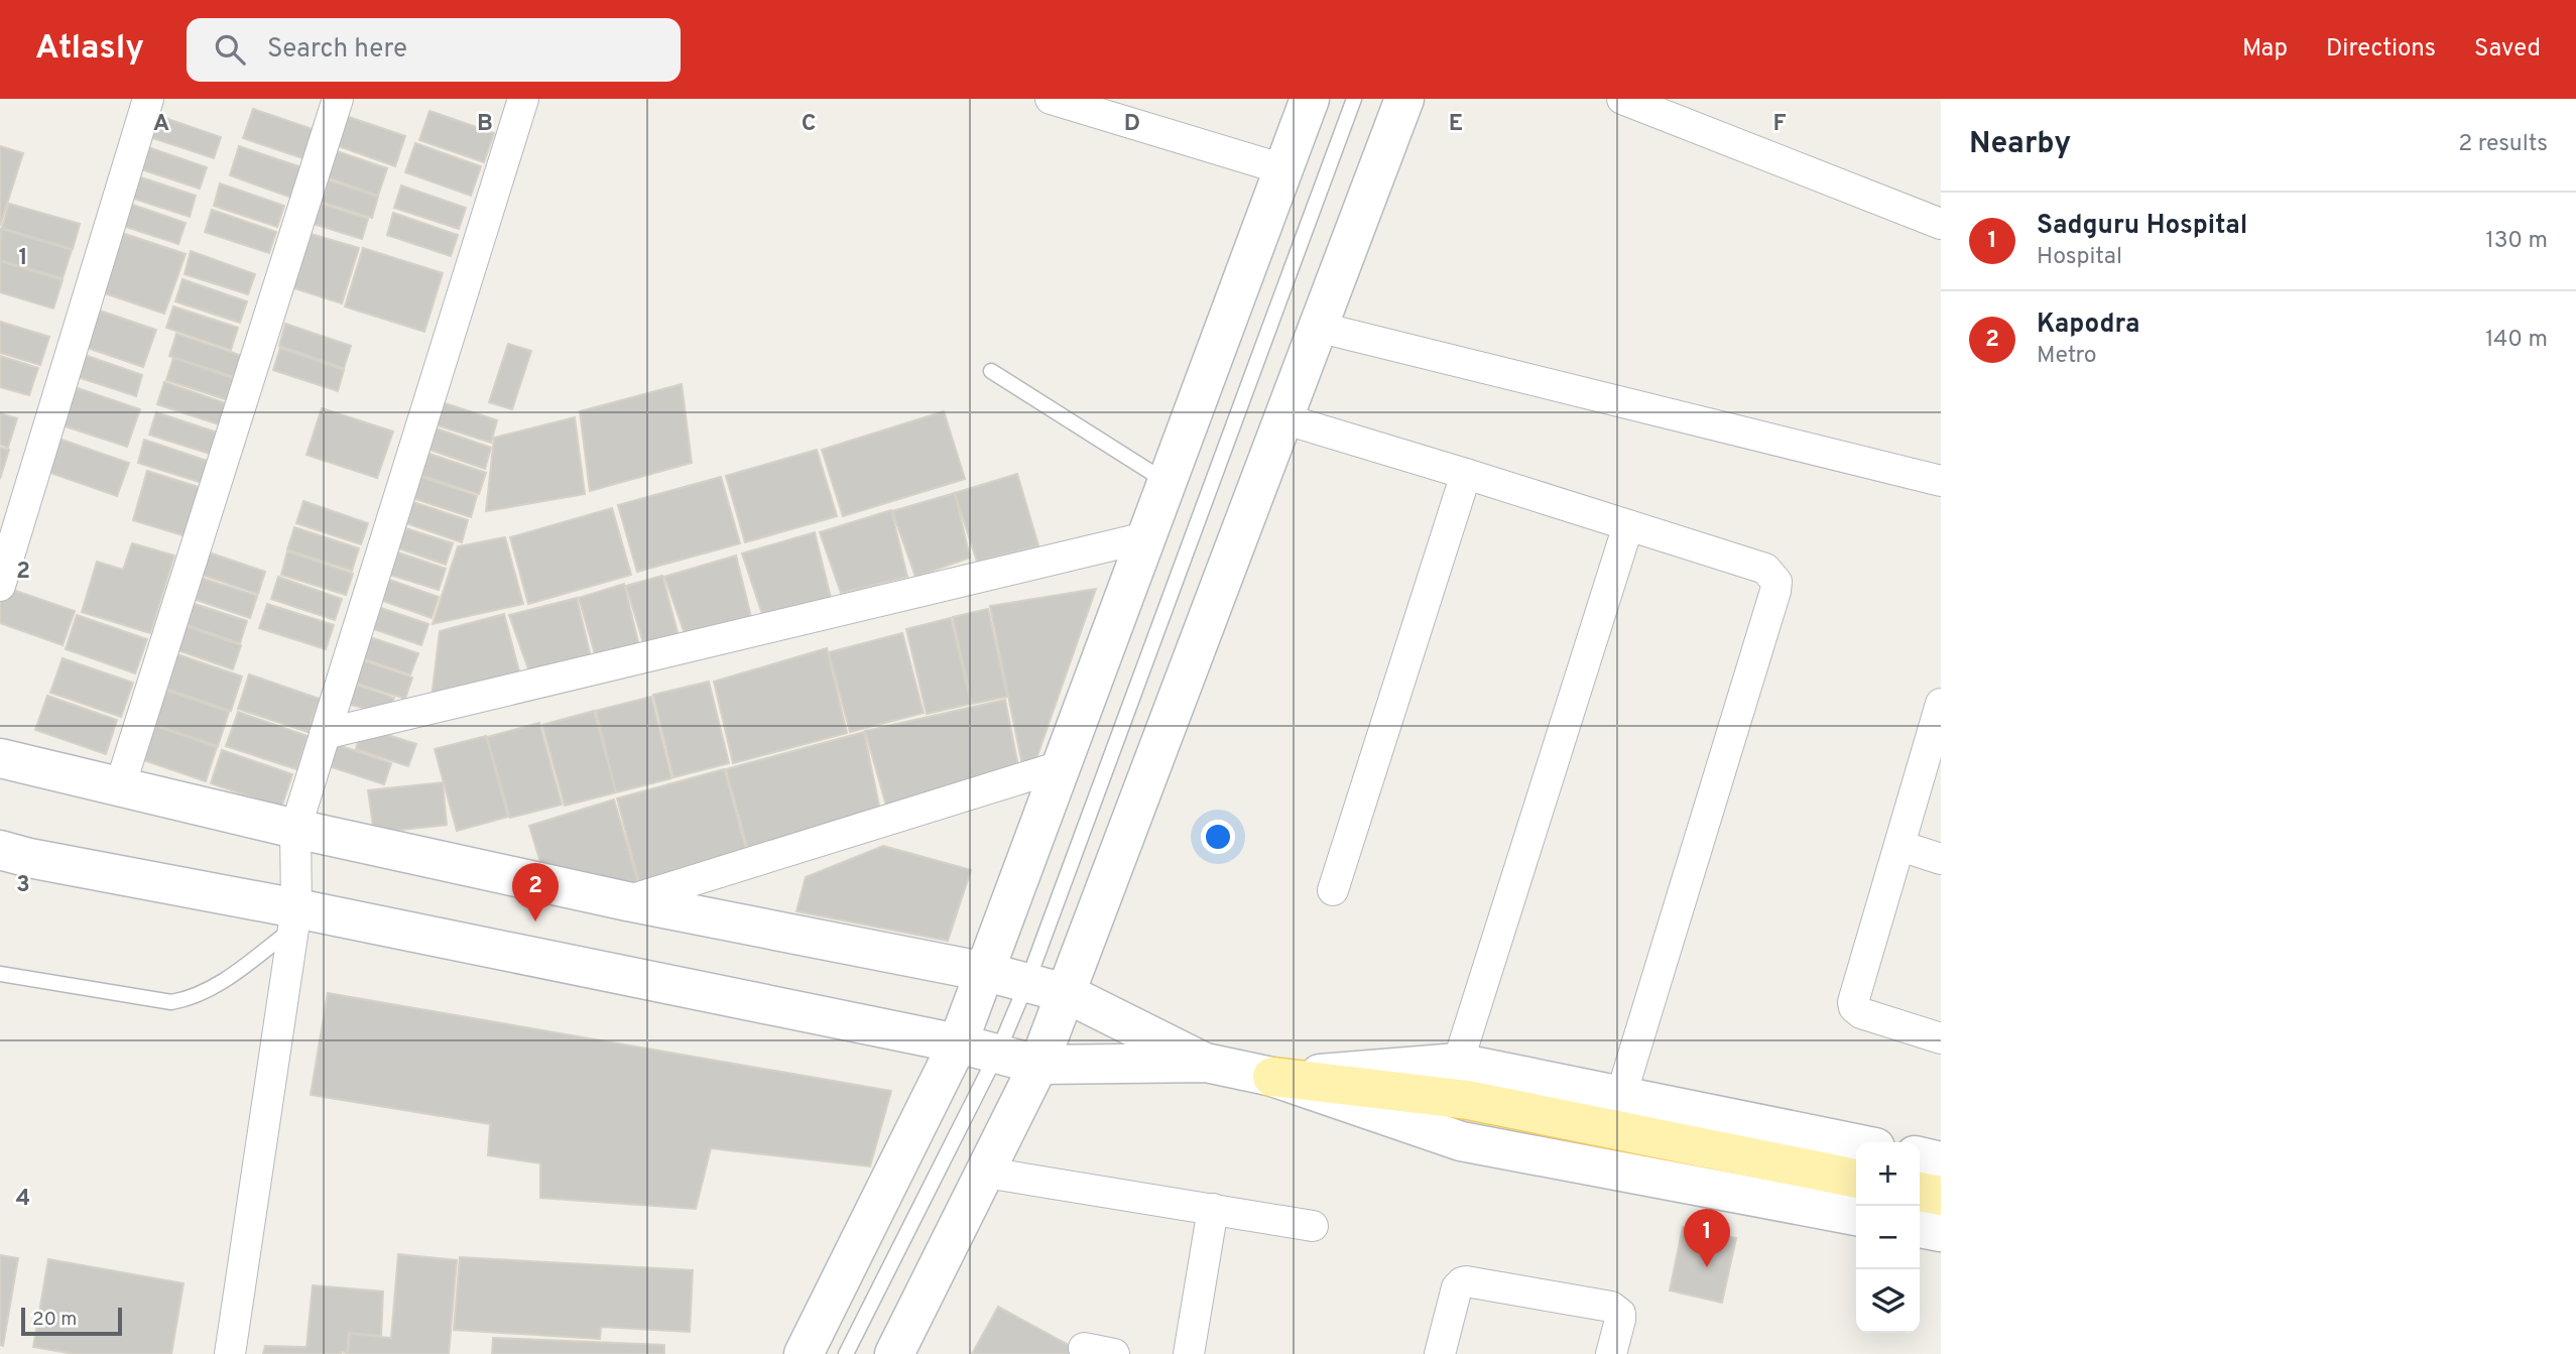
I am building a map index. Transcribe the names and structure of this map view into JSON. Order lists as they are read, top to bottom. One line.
{"scale_bar":"20 m","page":{"header":"Atlasly","search":"Search here","nav":["Map","Directions","Saved"],"heading":["Nearby","2 results"],"list":[{"mark":"1","name":"Sadguru Hospital","note":"Hospital","value":"130 m"},{"mark":"2","name":"Kapodra","note":"Metro","value":"140 m"}],"pins":["2","1"],"map_buttons":["+","−"],"scale":"20 m"},"grid":{"columns":["A","B","C","D","E","F"],"rows":["1","2","3","4"]}}
